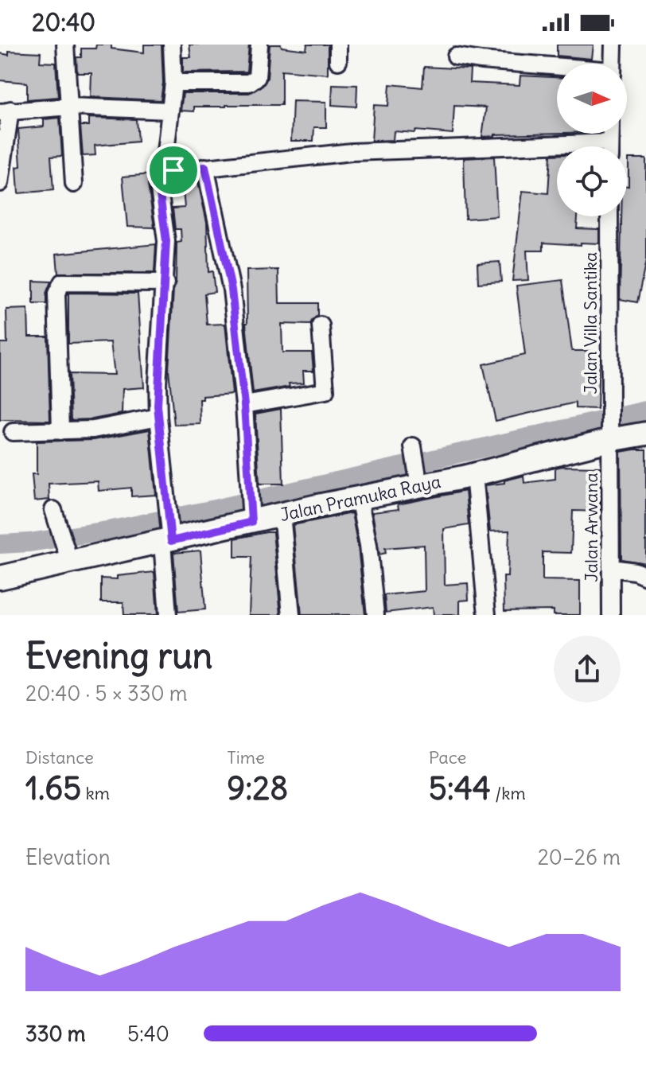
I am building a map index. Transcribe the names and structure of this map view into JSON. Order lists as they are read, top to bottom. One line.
{"streets":{"street":["Jalan Villa Santika","Jalan Pramuka Raya","Jalan Arwana"]},"crossings":[["Jalan Villa Santika","Jalan Pramuka Raya"],["Jalan Villa Santika","Jalan Arwana"],["Jalan Pramuka Raya","Jalan Arwana"]],"north":"right","page":{"status":"20:40","heading":["Evening run","20:40 · 5 × 330 m"],"stats":[["Distance","1.65 km"],["Time","9:28"],["Pace","5:44 /km"]],"chart":["Elevation","20–26 m"],"list":[{"name":"330 m","note":"5:40"}]}}
